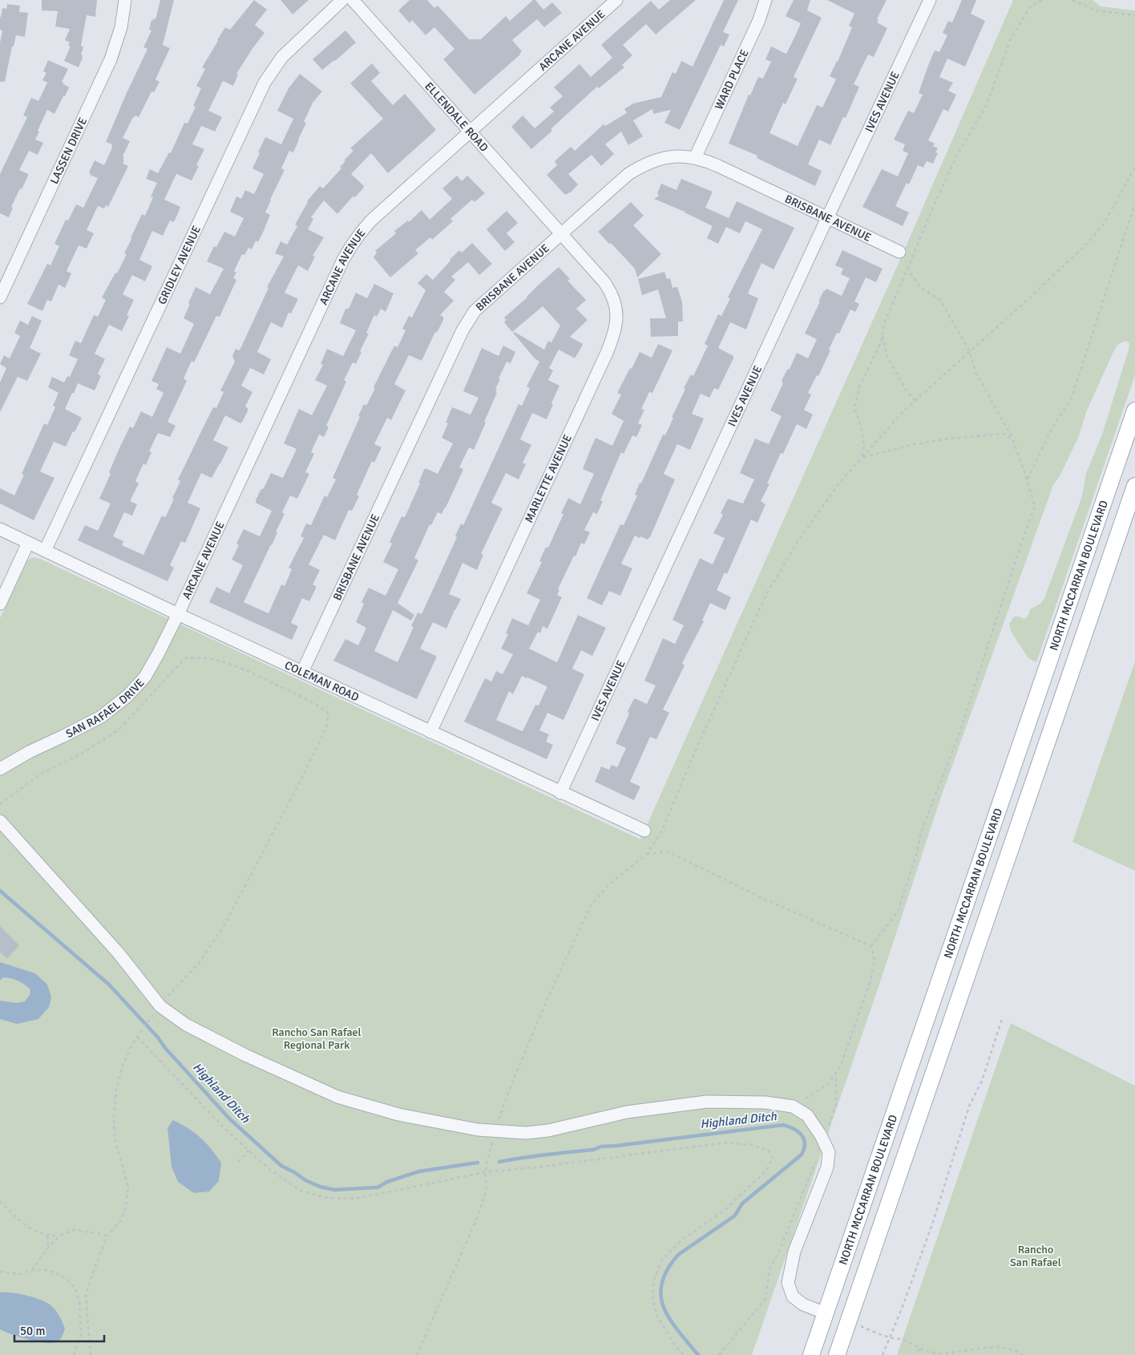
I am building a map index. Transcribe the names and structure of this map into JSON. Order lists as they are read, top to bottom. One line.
{"streets":{"main road":["NORTH MCCARRAN BOULEVARD"],"street":["ARCANE AVENUE","WARD PLACE","IVES AVENUE","ELLENDALE ROAD","LASSEN DRIVE","BRISBANE AVENUE","GRIDLEY AVENUE","MARLETTE AVENUE","COLEMAN ROAD","SAN RAFAEL DRIVE"]},"crossings":[["ARCANE AVENUE","ELLENDALE ROAD"],["ARCANE AVENUE","COLEMAN ROAD"],["ARCANE AVENUE","SAN RAFAEL DRIVE"],["WARD PLACE","BRISBANE AVENUE"],["IVES AVENUE","BRISBANE AVENUE"],["IVES AVENUE","COLEMAN ROAD"],["ELLENDALE ROAD","BRISBANE AVENUE"],["ELLENDALE ROAD","MARLETTE AVENUE"],["BRISBANE AVENUE","MARLETTE AVENUE"],["BRISBANE AVENUE","COLEMAN ROAD"],["GRIDLEY AVENUE","COLEMAN ROAD"],["MARLETTE AVENUE","COLEMAN ROAD"],["COLEMAN ROAD","SAN RAFAEL DRIVE"]],"water":["Highland Ditch"],"parks":["Rancho San Rafael Regional Park","Rancho San Rafael"],"scale_bar":"50 m"}
